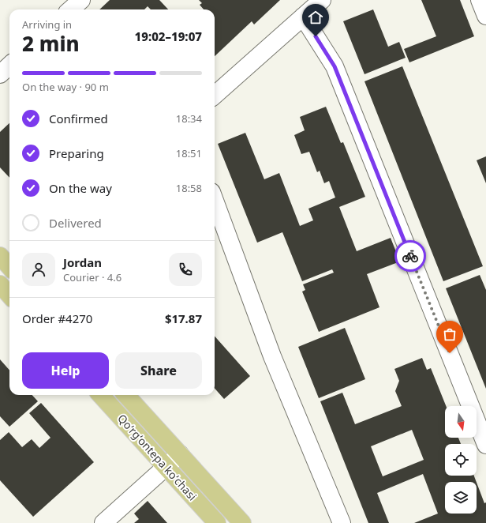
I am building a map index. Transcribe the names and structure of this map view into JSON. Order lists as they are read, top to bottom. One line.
{"streets":{"main road":["Qoʻrgʻontepa koʻchasi"]},"north":"bottom","page":{"heading":["2 min","Arriving in","19:02–19:07"],"panel":["Jordan","Courier · 4.6","Order #4270","$17.87"],"bar":"On the way · 90 m","list":[["Confirmed","18:34"],["Preparing","18:51"],["On the way","18:58"],"Delivered"],"buttons":["Help","Share"]}}
